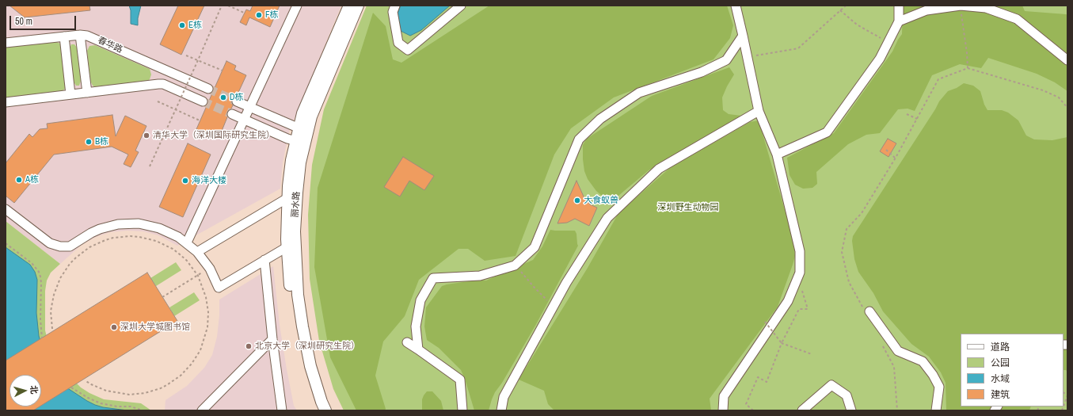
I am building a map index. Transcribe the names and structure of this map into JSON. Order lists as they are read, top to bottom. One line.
{"streets":{"main road":["丽水路"],"street":["春华路"]},"parks":["深圳野生动物园"],"places":["F栋","E栋","D栋","清华大学（深圳国际研究生院）","B栋","A栋","海洋大楼","大食蚁兽","深圳大学城图书馆","北京大学（深圳研究生院）"],"legend":["道路","公园","水域","建筑"],"scale_bar":"50 m","north":"right"}
